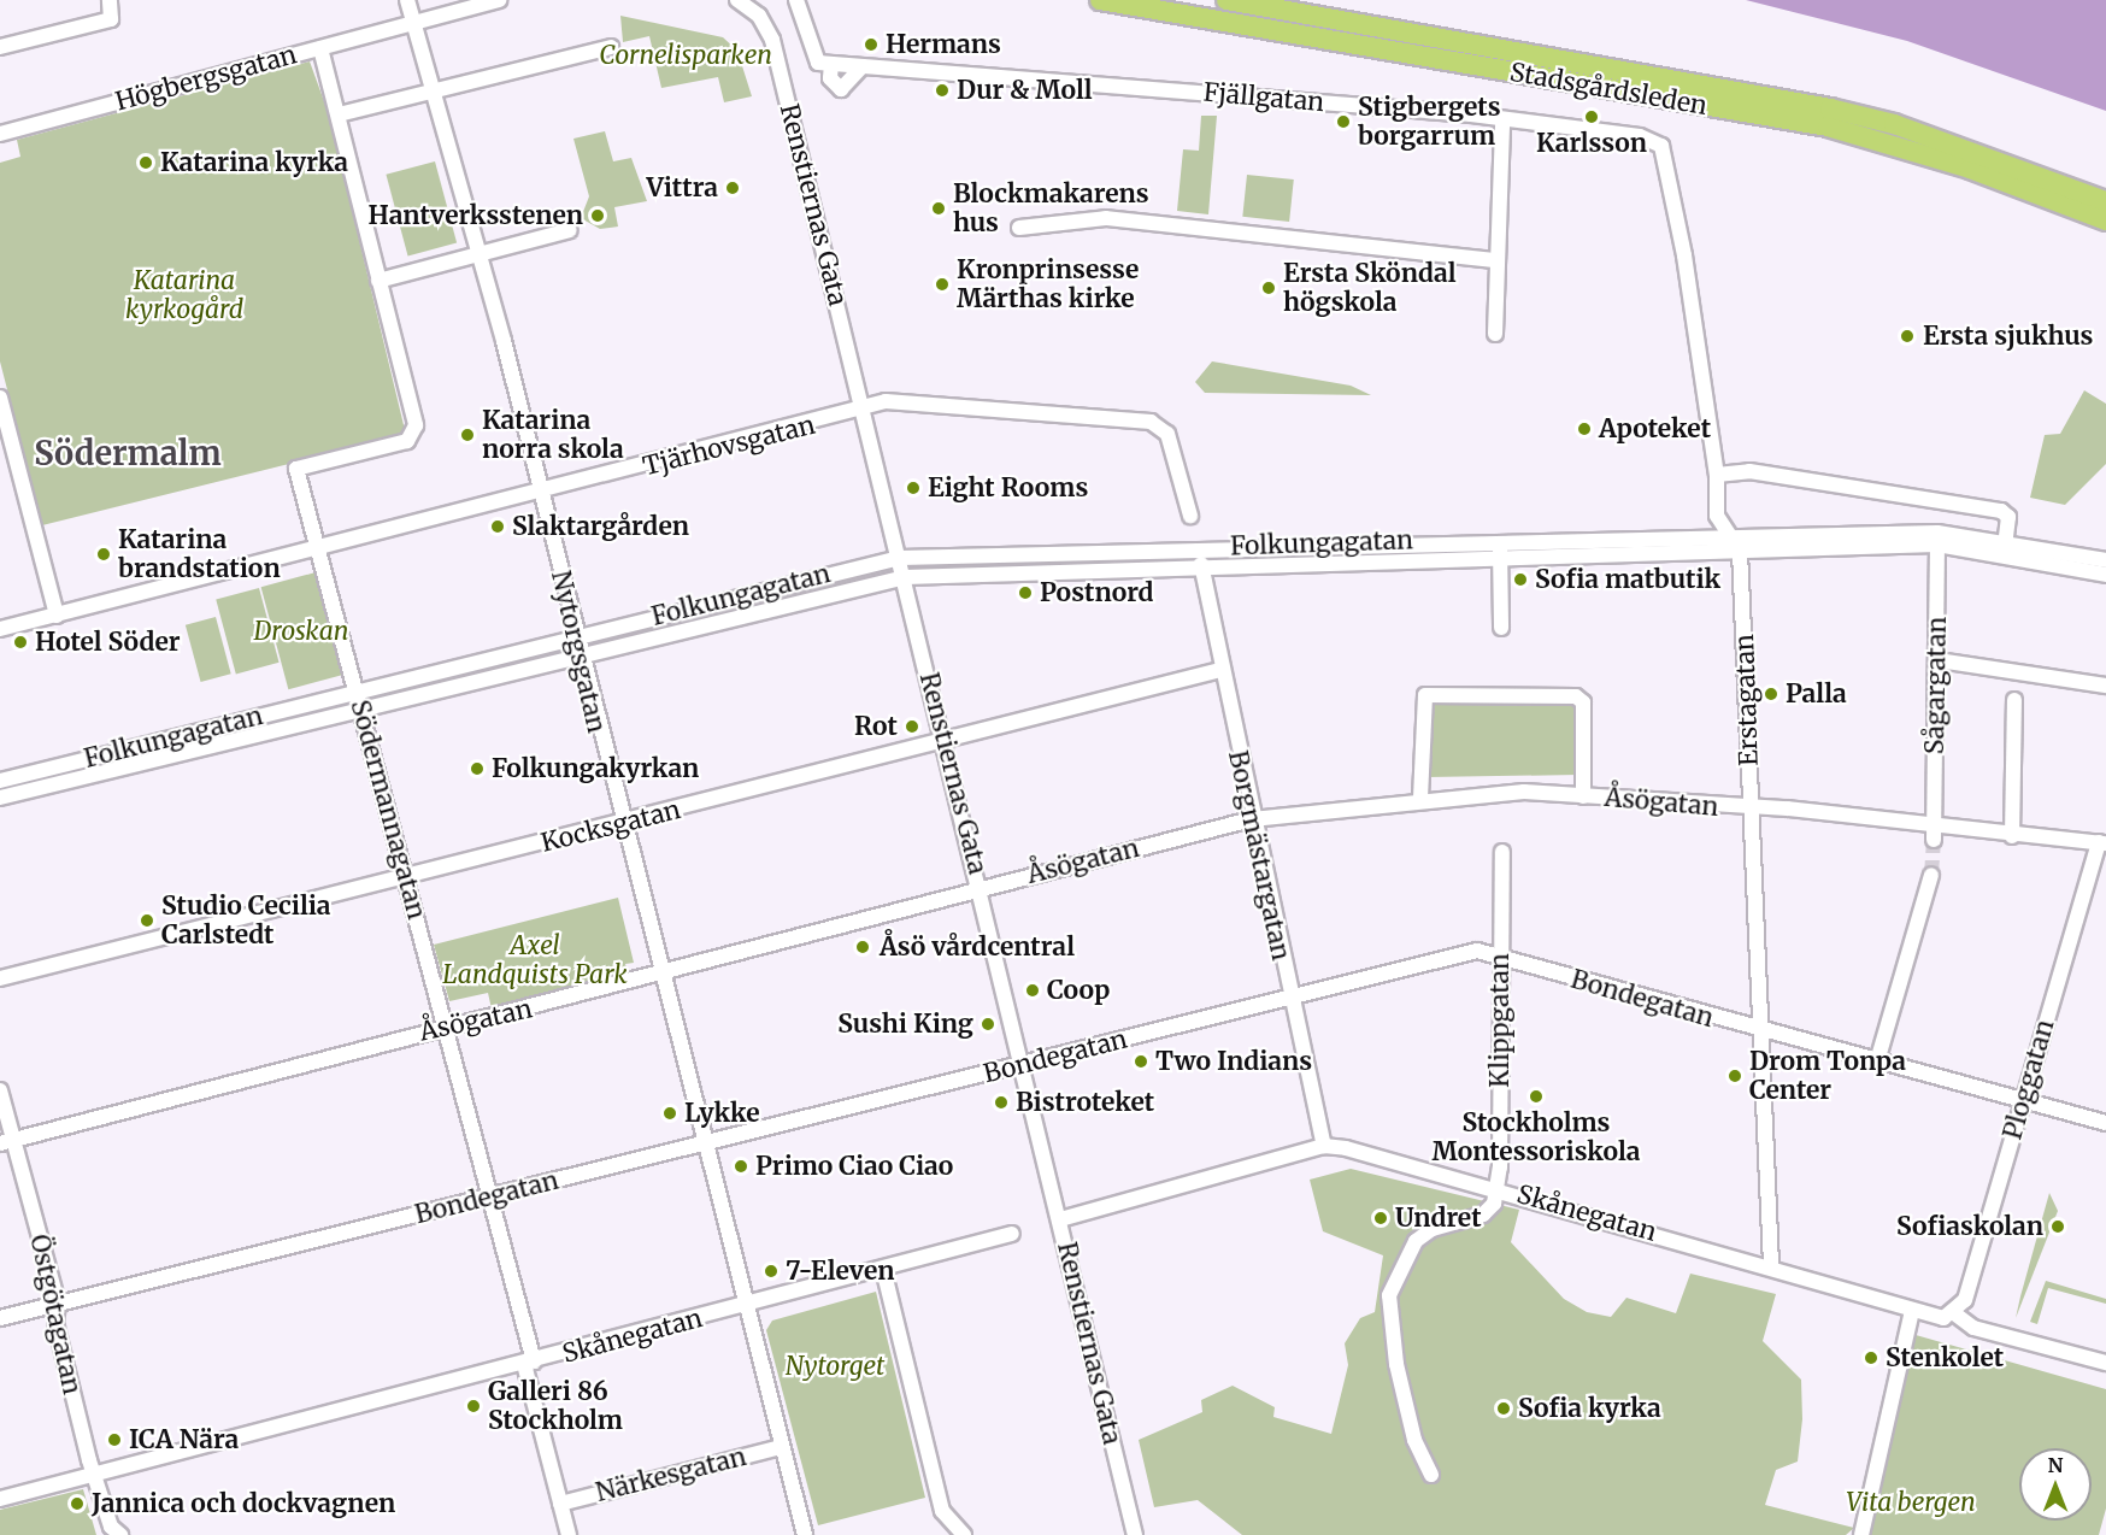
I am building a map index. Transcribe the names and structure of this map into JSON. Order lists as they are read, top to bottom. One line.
{"streets":{"main road":["Stadsgårdsleden"],"street":["Högbergsgatan","Fjällgatan","Renstiernas Gata","Tjärhovsgatan","Folkungagatan","Nytorgsgatan","Sågargatan","Erstagatan","Åsögatan","Södermannagatan","Kocksgatan","Borgmästargatan","Bondegatan","Klippgatan","Ploggatan","Skånegatan","Östgötagatan","Närkesgatan"]},"crossings":[["Högbergsgatan","Nytorgsgatan"],["Renstiernas Gata","Tjärhovsgatan"],["Renstiernas Gata","Folkungagatan"],["Renstiernas Gata","Åsögatan"],["Renstiernas Gata","Kocksgatan"],["Renstiernas Gata","Bondegatan"],["Renstiernas Gata","Skånegatan"],["Tjärhovsgatan","Nytorgsgatan"],["Tjärhovsgatan","Södermannagatan"],["Folkungagatan","Nytorgsgatan"],["Folkungagatan","Sågargatan"],["Folkungagatan","Erstagatan"],["Folkungagatan","Södermannagatan"],["Folkungagatan","Borgmästargatan"],["Nytorgsgatan","Åsögatan"],["Nytorgsgatan","Kocksgatan"],["Nytorgsgatan","Bondegatan"],["Nytorgsgatan","Skånegatan"],["Sågargatan","Åsögatan"],["Erstagatan","Åsögatan"],["Erstagatan","Bondegatan"],["Erstagatan","Skånegatan"],["Åsögatan","Södermannagatan"],["Åsögatan","Borgmästargatan"],["Åsögatan","Ploggatan"],["Åsögatan","Östgötagatan"],["Södermannagatan","Kocksgatan"],["Södermannagatan","Bondegatan"],["Södermannagatan","Skånegatan"],["Södermannagatan","Närkesgatan"],["Kocksgatan","Borgmästargatan"],["Borgmästargatan","Bondegatan"],["Borgmästargatan","Skånegatan"],["Bondegatan","Klippgatan"],["Bondegatan","Ploggatan"],["Bondegatan","Östgötagatan"],["Klippgatan","Skånegatan"],["Ploggatan","Skånegatan"],["Skånegatan","Östgötagatan"]],"districts":["Södermalm"],"parks":["Cornelisparken","Katarina kyrkogård","Droskan","Axel Landquists Park","Nytorget","Vita bergen"],"places":["Hermans","Dur & Moll","Karlsson","Stigbergets borgarrum","Katarina kyrka","Vittra","Blockmakarens hus","Hantverksstenen","Kronprinsesse Märthas kirke","Ersta Sköndal högskola","Ersta sjukhus","Apoteket","Katarina norra skola","Eight Rooms","Slaktargården","Katarina brandstation","Sofia matbutik","Postnord","Hotel Söder","Palla","Rot","Folkungakyrkan","Studio Cecilia Carlstedt","Åsö vårdcentral","Coop","Sushi King","Two Indians","Drom Tonpa Center","Stockholms Montessoriskola","Bistroteket","Lykke","Primo Ciao Ciao","Undret","Sofiaskolan","7-Eleven","Stenkolet","Galleri 86 Stockholm","Sofia kyrka","ICA Nära","Jannica och dockvagnen"],"north":"top"}
